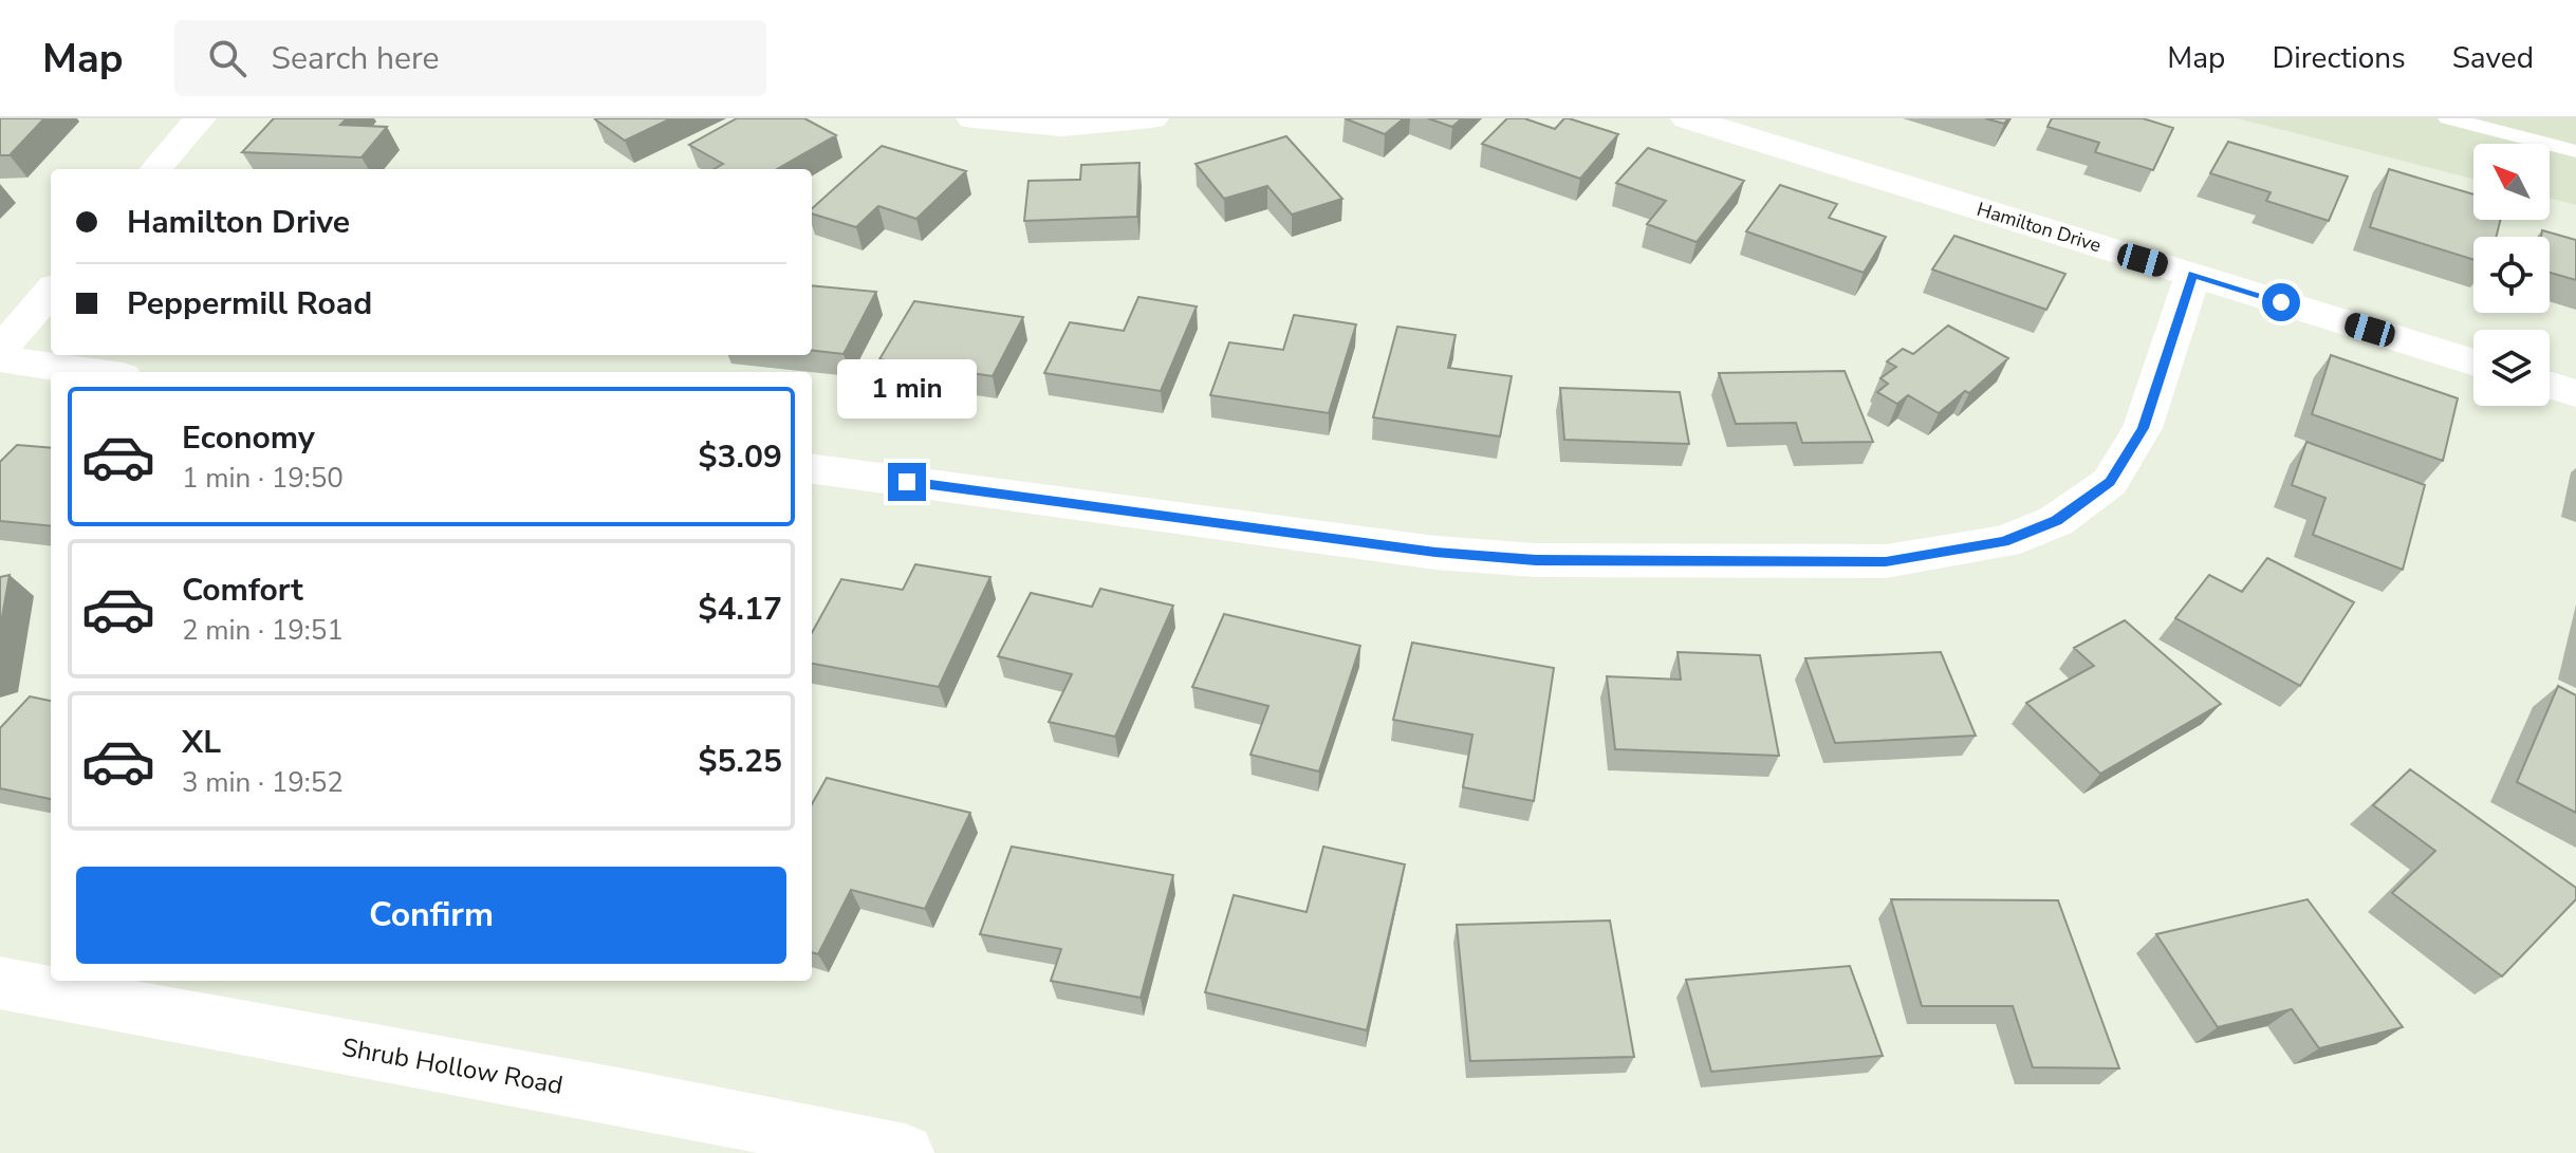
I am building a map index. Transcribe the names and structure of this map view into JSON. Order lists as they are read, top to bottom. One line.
{"streets":{"street":["Hamilton Drive","Shrub Hollow Road"]},"north":"top left","page":{"header":"Map","search":"Search here","nav":["Map","Directions","Saved"],"banner":["Hamilton Drive","Peppermill Road"],"bubble":"1 min","list":[{"name":"Economy","note":"1 min · 19:50","value":"$3.09"},{"name":"Comfort","note":"2 min · 19:51","value":"$4.17"},{"name":"XL","note":"3 min · 19:52","value":"$5.25"}],"buttons":"Confirm"}}
